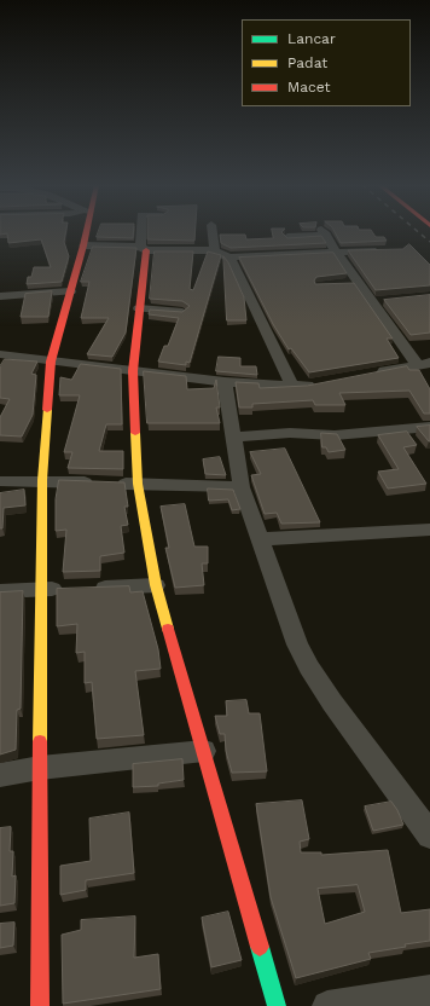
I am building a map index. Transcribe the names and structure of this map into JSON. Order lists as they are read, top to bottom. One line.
{"legend":["Lancar","Padat","Macet"]}
